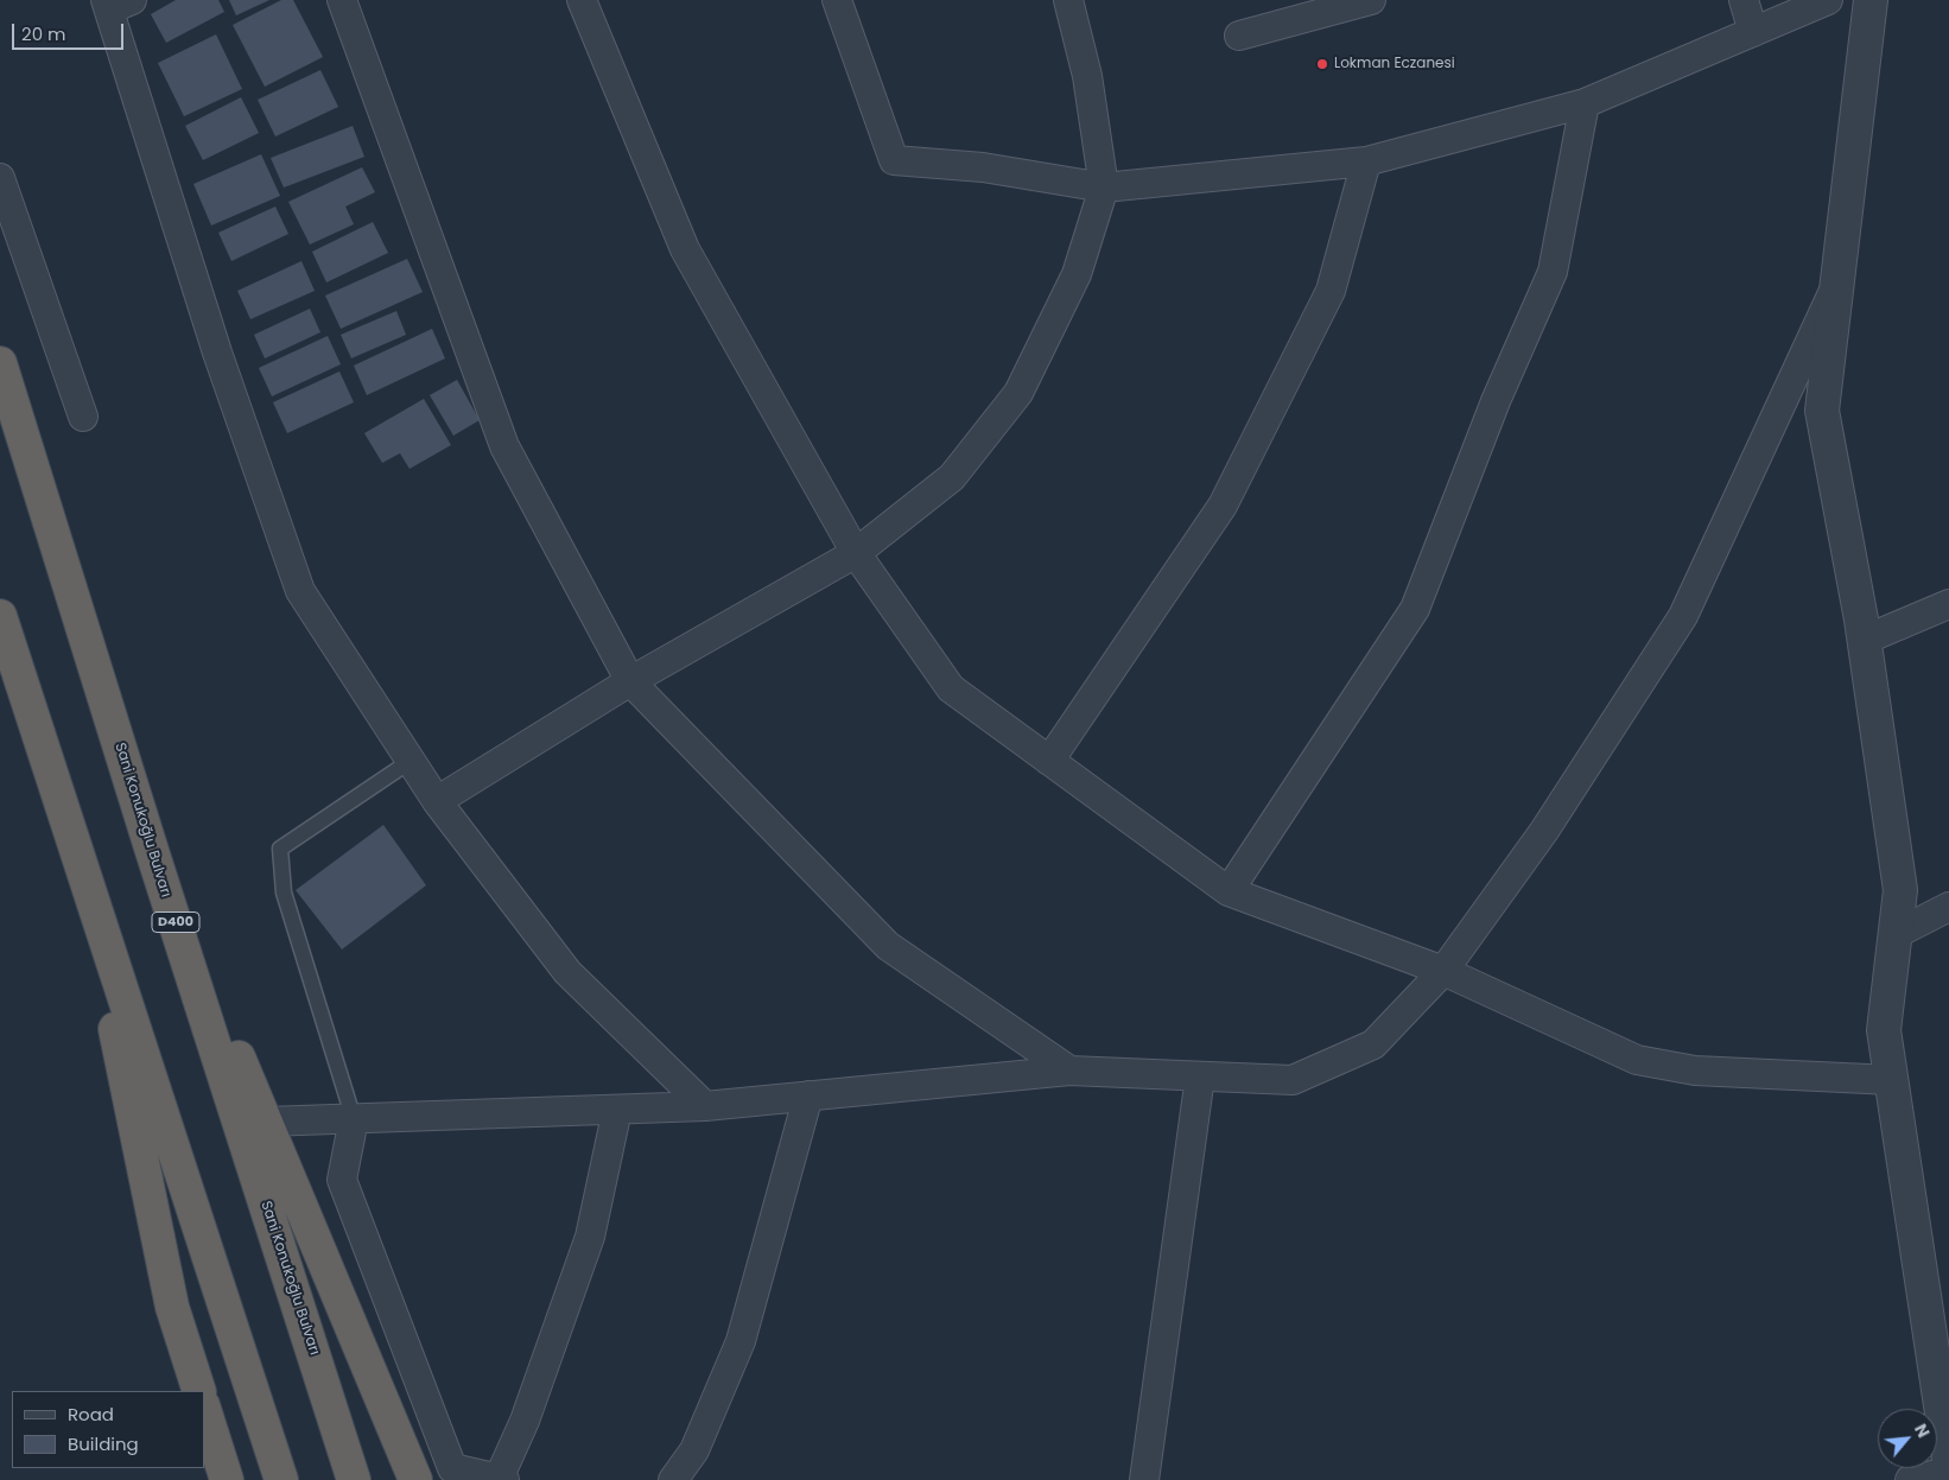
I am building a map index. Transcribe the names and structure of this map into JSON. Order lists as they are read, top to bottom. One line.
{"streets":{"highway":["Sani Konukoğlu Bulvarı","D400"]},"places":["Lokman Eczanesi"],"legend":["Road","Building"],"scale_bar":"20 m","north":"top right"}
